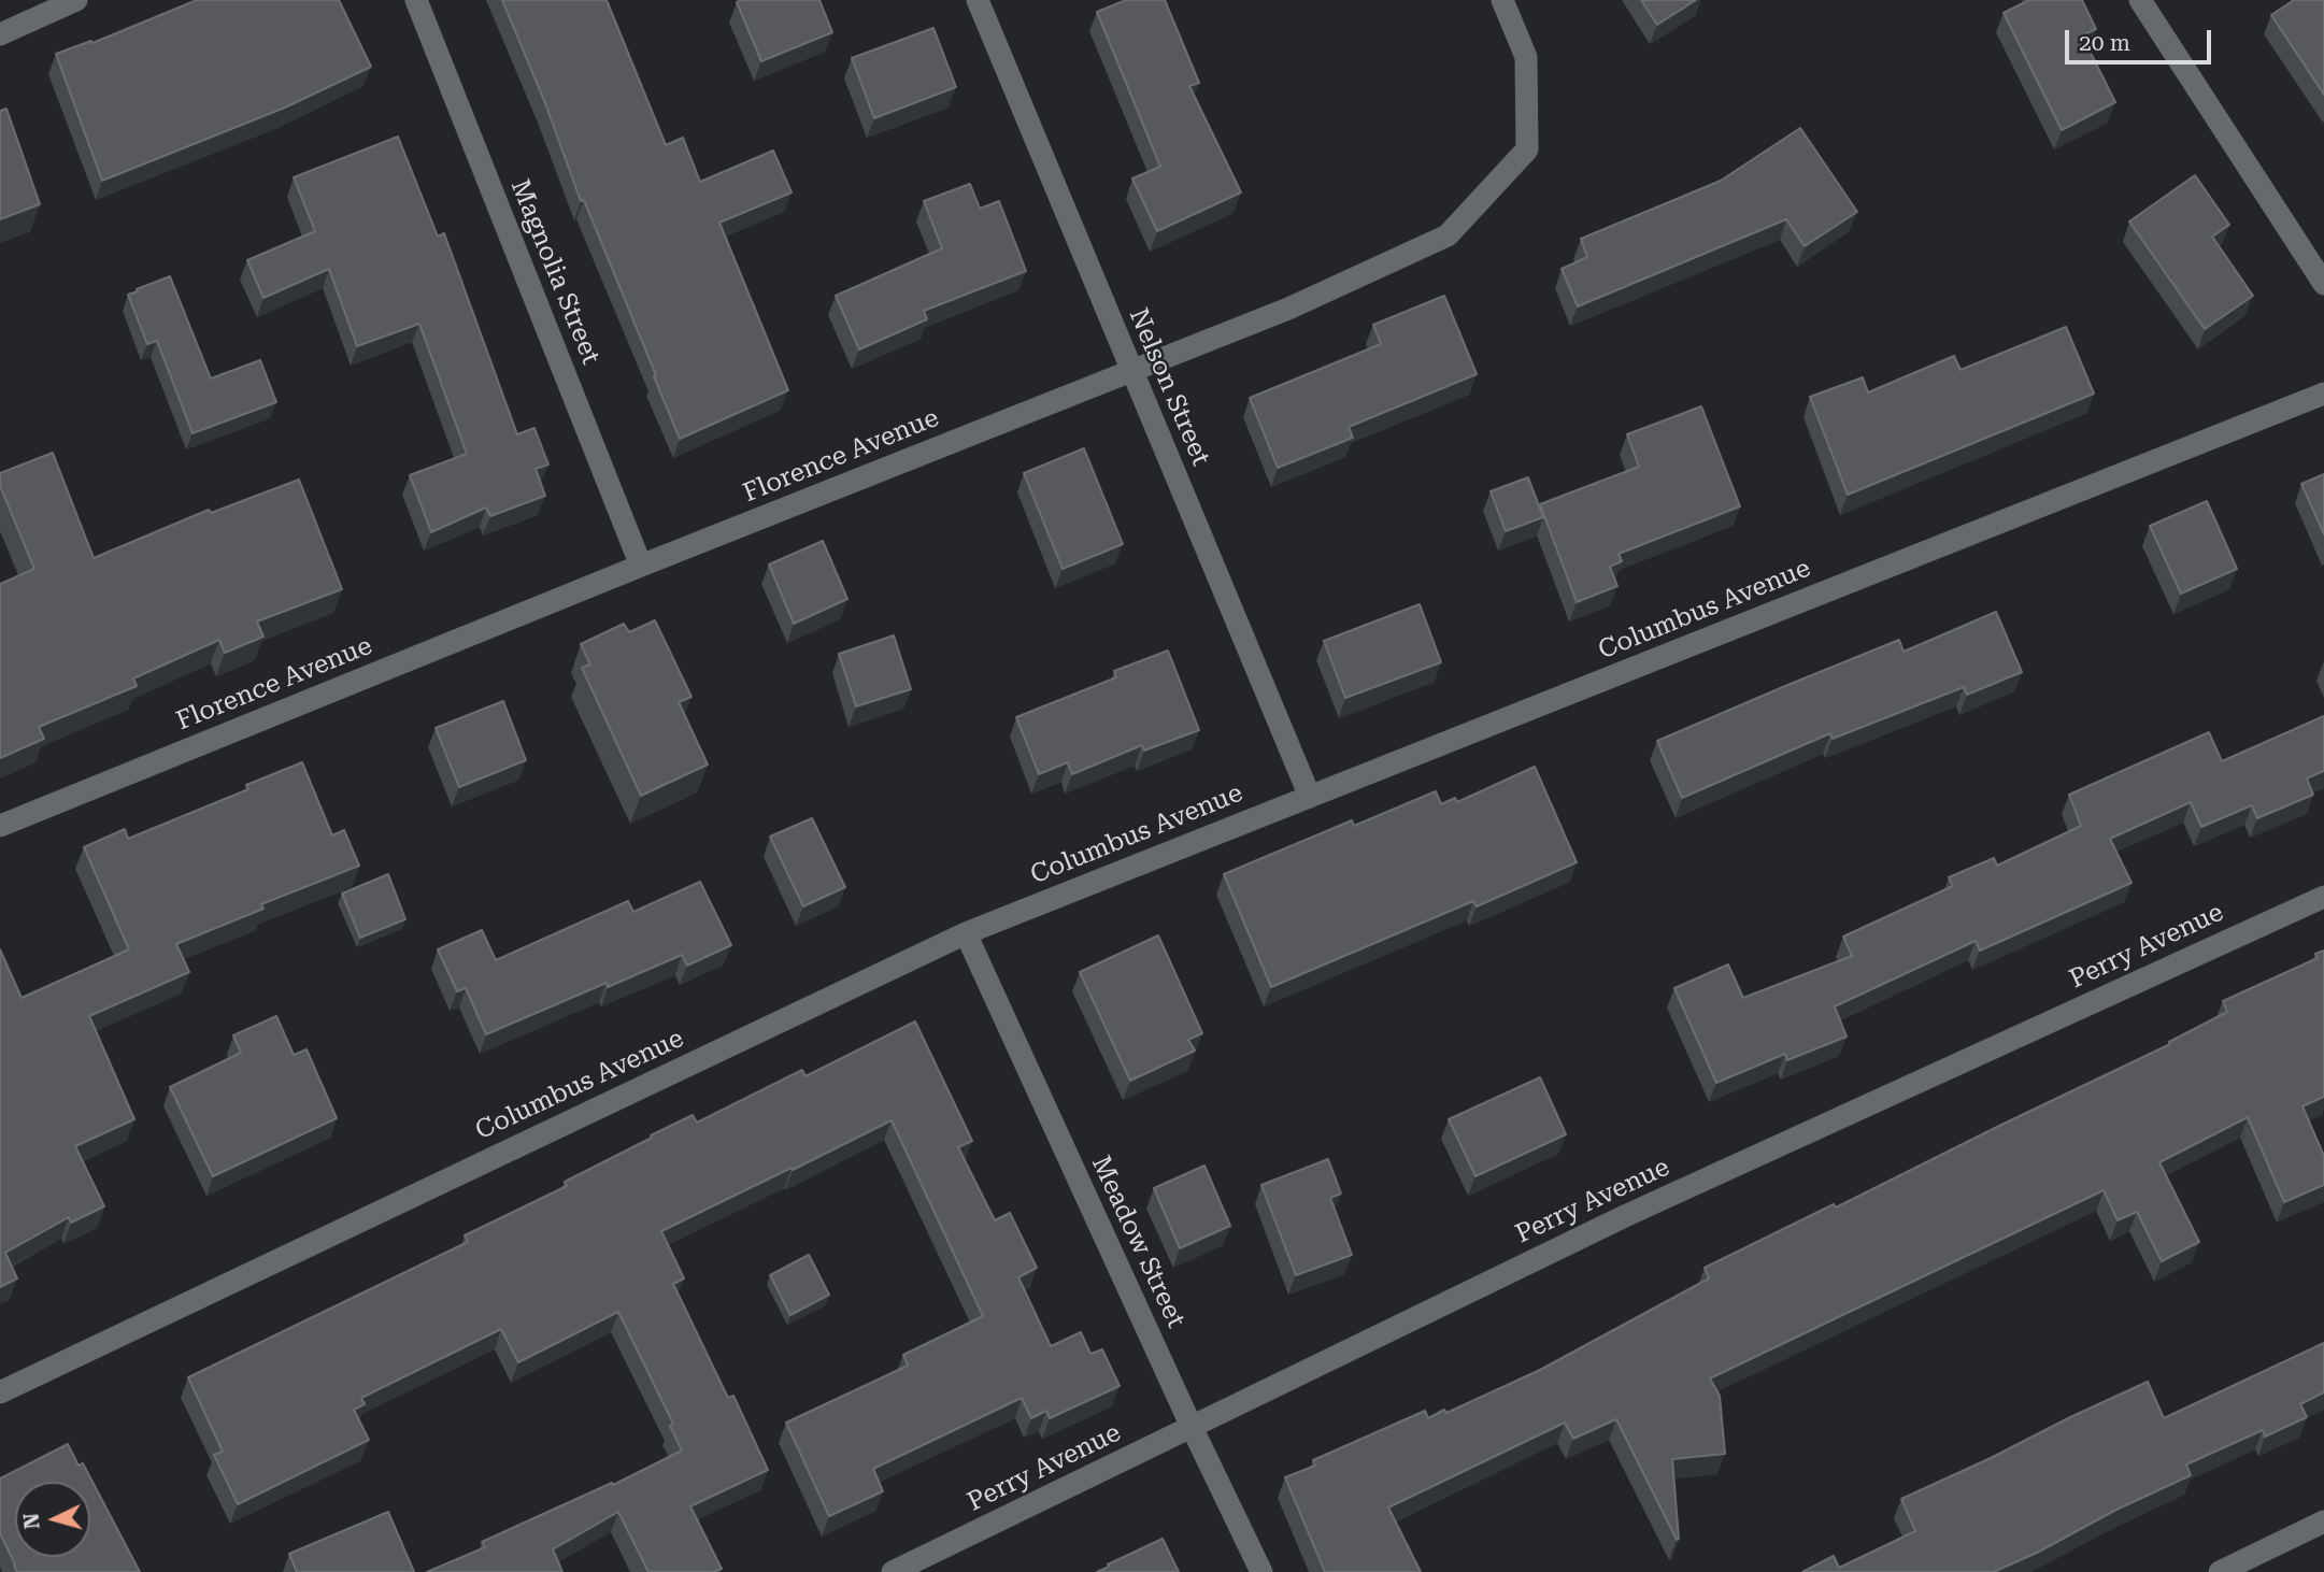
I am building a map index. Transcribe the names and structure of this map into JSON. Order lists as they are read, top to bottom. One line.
{"streets":{"street":["Magnolia Street","Nelson Street","Florence Avenue","Columbus Avenue","Perry Avenue","Meadow Street"]},"crossings":[["Magnolia Street","Florence Avenue"],["Nelson Street","Florence Avenue"],["Nelson Street","Columbus Avenue"],["Columbus Avenue","Meadow Street"],["Perry Avenue","Meadow Street"]],"scale_bar":"20 m","north":"left"}
